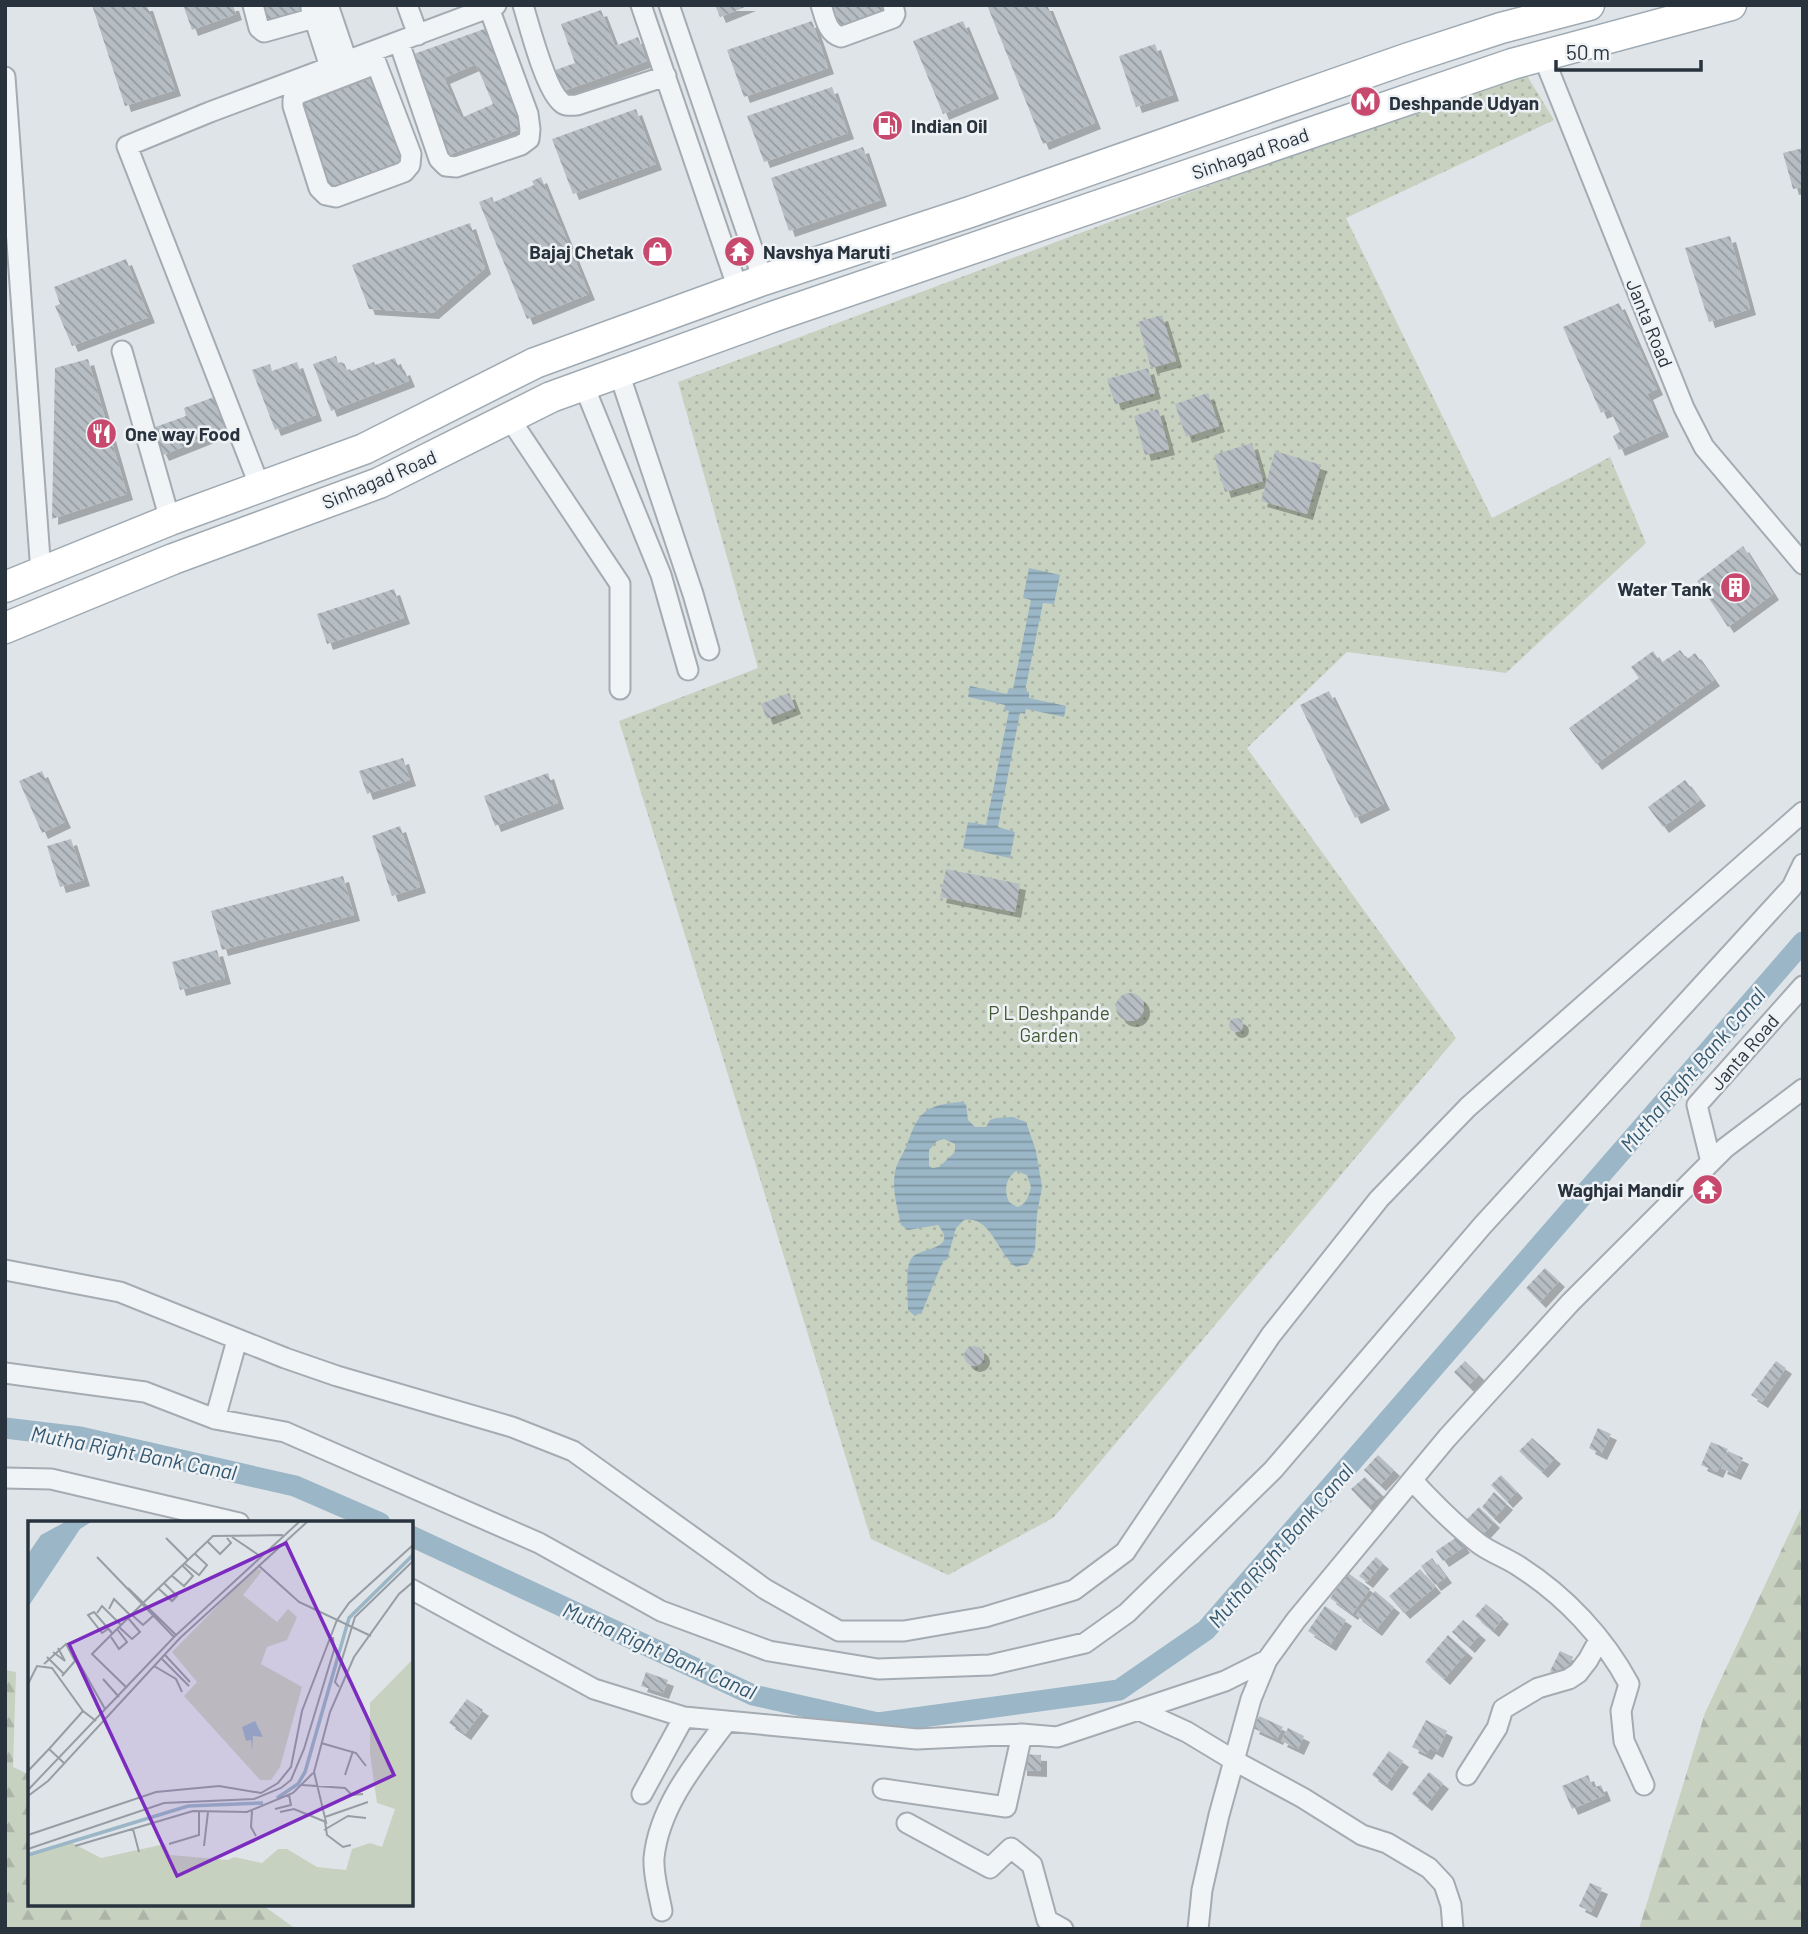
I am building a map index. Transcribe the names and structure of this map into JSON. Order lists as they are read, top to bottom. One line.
{"streets":{"main road":["Sinhagad Road"],"street":["Janta Road"]},"crossings":[["Sinhagad Road","Janta Road"]],"water":["Mutha Right Bank Canal"],"parks":["P L Deshpande Garden"],"places":{"metro station":["Deshpande Udyan"],"fuel station":["Indian Oil"],"shop":["Bajaj Chetak"],"temple":["Navshya Maruti","Waghjai Mandir"],"restaurant":["One way Food"],"building":["Water Tank"]},"scale_bar":"50 m"}
